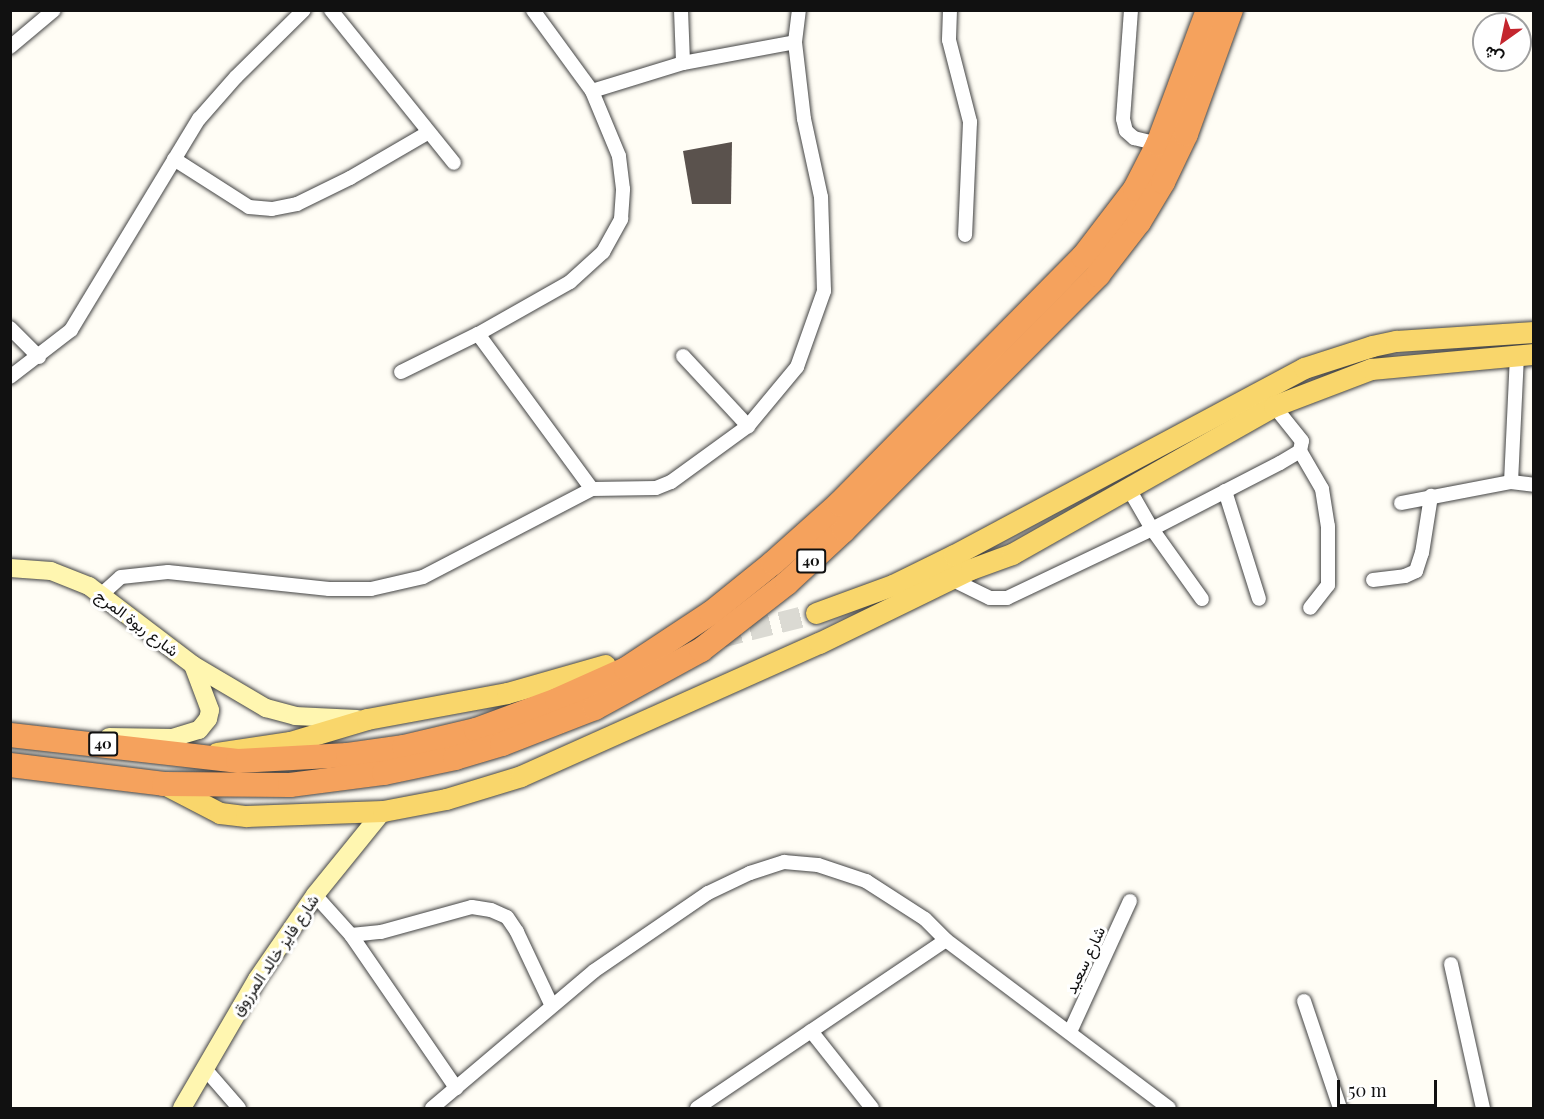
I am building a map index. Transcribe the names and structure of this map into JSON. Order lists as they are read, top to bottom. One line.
{"streets":{"highway":["40"],"street":["شارع ربوة المرج","شارع فايز خالد المرزوق","شارع سعيد"]},"crossings":[["40","شارع ربوة المرج"]],"scale_bar":"50 m","north":"bottom left"}
